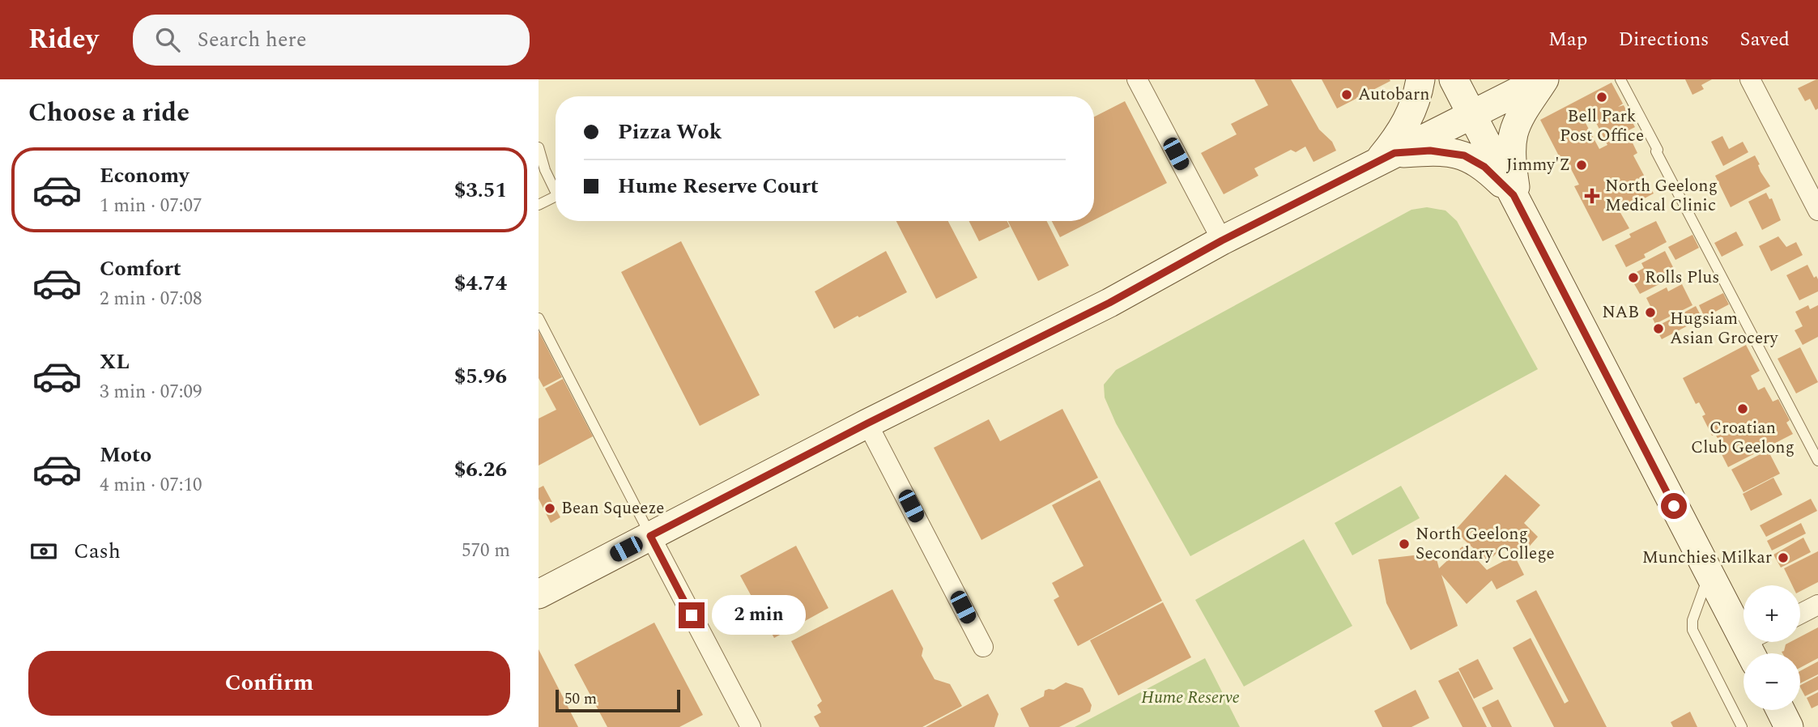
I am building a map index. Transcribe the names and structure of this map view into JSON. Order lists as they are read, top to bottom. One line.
{"parks":["Hume Reserve"],"places":{"other":["Autobarn","Bell Park Post Office","Jimmy'Z","Rolls Plus","NAB","Hugsiam Asian Grocery","Croatian Club Geelong","Bean Squeeze","North Geelong Secondary College","Munchies Milkar"],"health":["North Geelong Medical Clinic"]},"scale_bar":"50 m","page":{"header":"Ridey","search":"Search here","nav":["Map","Directions","Saved"],"heading":"Choose a ride","banner":["Pizza Wok","Hume Reserve Court"],"list":[{"name":"Economy","note":"1 min · 07:07","value":"$3.51"},{"name":"Comfort","note":"2 min · 07:08","value":"$4.74"},{"name":"XL","note":"3 min · 07:09","value":"$5.96"},{"name":"Moto","note":"4 min · 07:10","value":"$6.26"}],"pay":["Cash","570 m"],"map_buttons":["+","−"],"bubble":"2 min","buttons":"Confirm","scale":"50 m"}}
